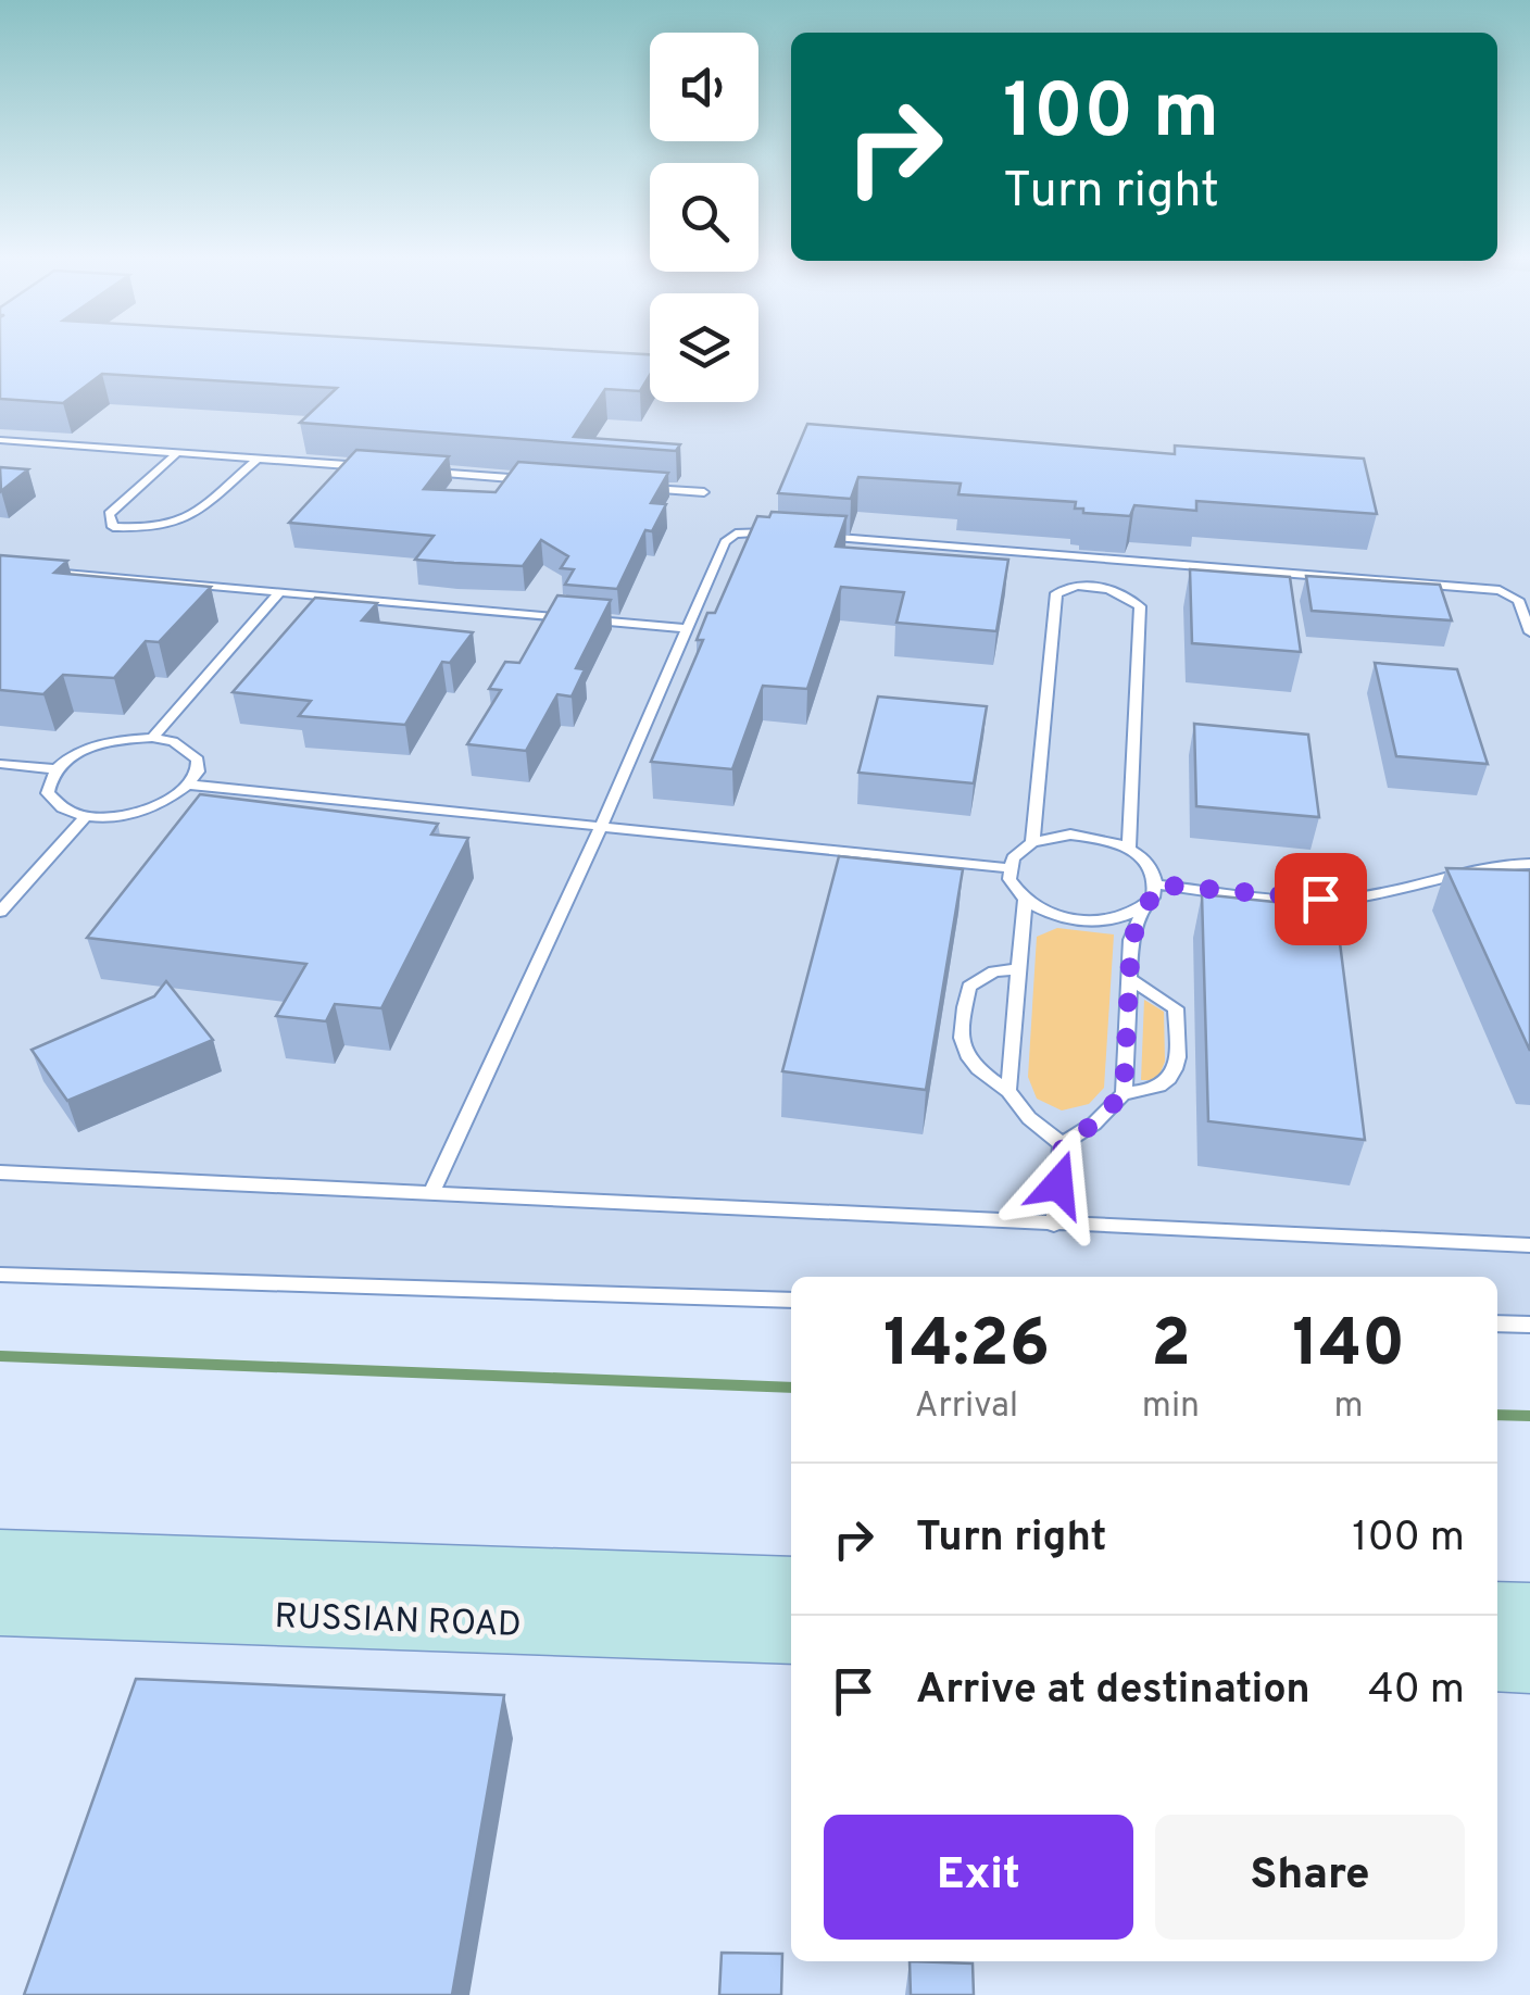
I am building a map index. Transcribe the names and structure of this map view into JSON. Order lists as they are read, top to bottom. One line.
{"streets":{"main road":["RUSSIAN ROAD"]},"page":{"turn":["100 m","Turn right"],"eta":["14:26","Arrival","2","min","140","m"],"list":[{"name":"Turn right","value":"100 m"},{"name":"Arrive at destination","value":"40 m"}],"buttons":["Exit","Share"]}}
